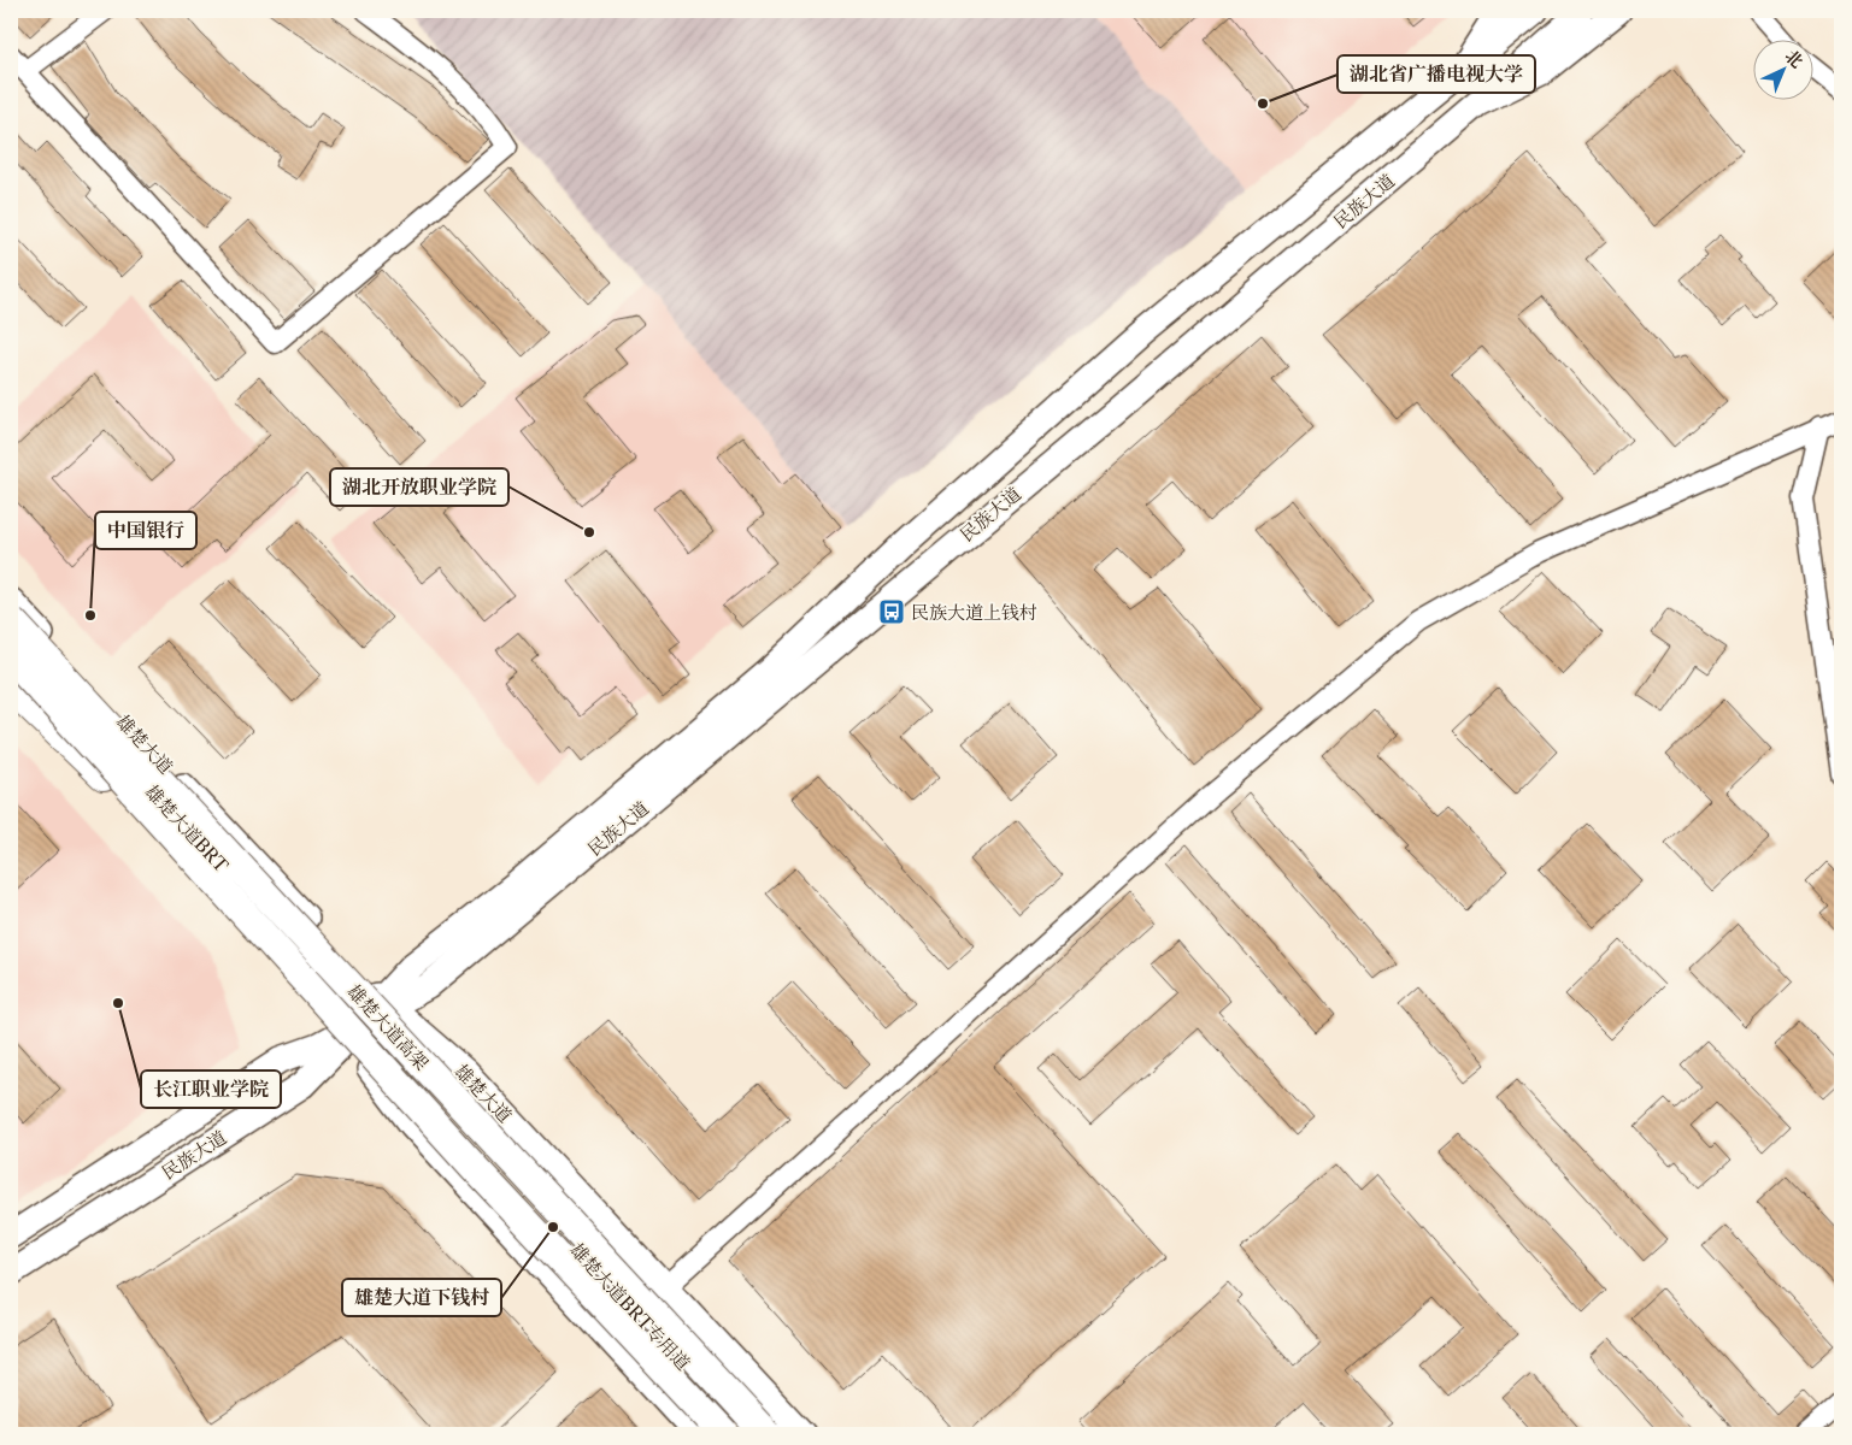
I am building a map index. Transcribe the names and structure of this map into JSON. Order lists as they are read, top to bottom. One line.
{"streets":{"highway":["雄楚大道高架"],"main road":["民族大道","雄楚大道"],"street":["雄楚大道BRT","雄楚大道BRT专用道"]},"crossings":[["民族大道","雄楚大道"],["民族大道","雄楚大道BRT"],["民族大道","雄楚大道BRT专用道"],["雄楚大道BRT","雄楚大道BRT专用道"]],"places":{"other":["湖北省广播电视大学","湖北开放职业学院","中国银行","长江职业学院","雄楚大道下钱村"],"bus stop":["民族大道上钱村"]},"north":"top right"}
